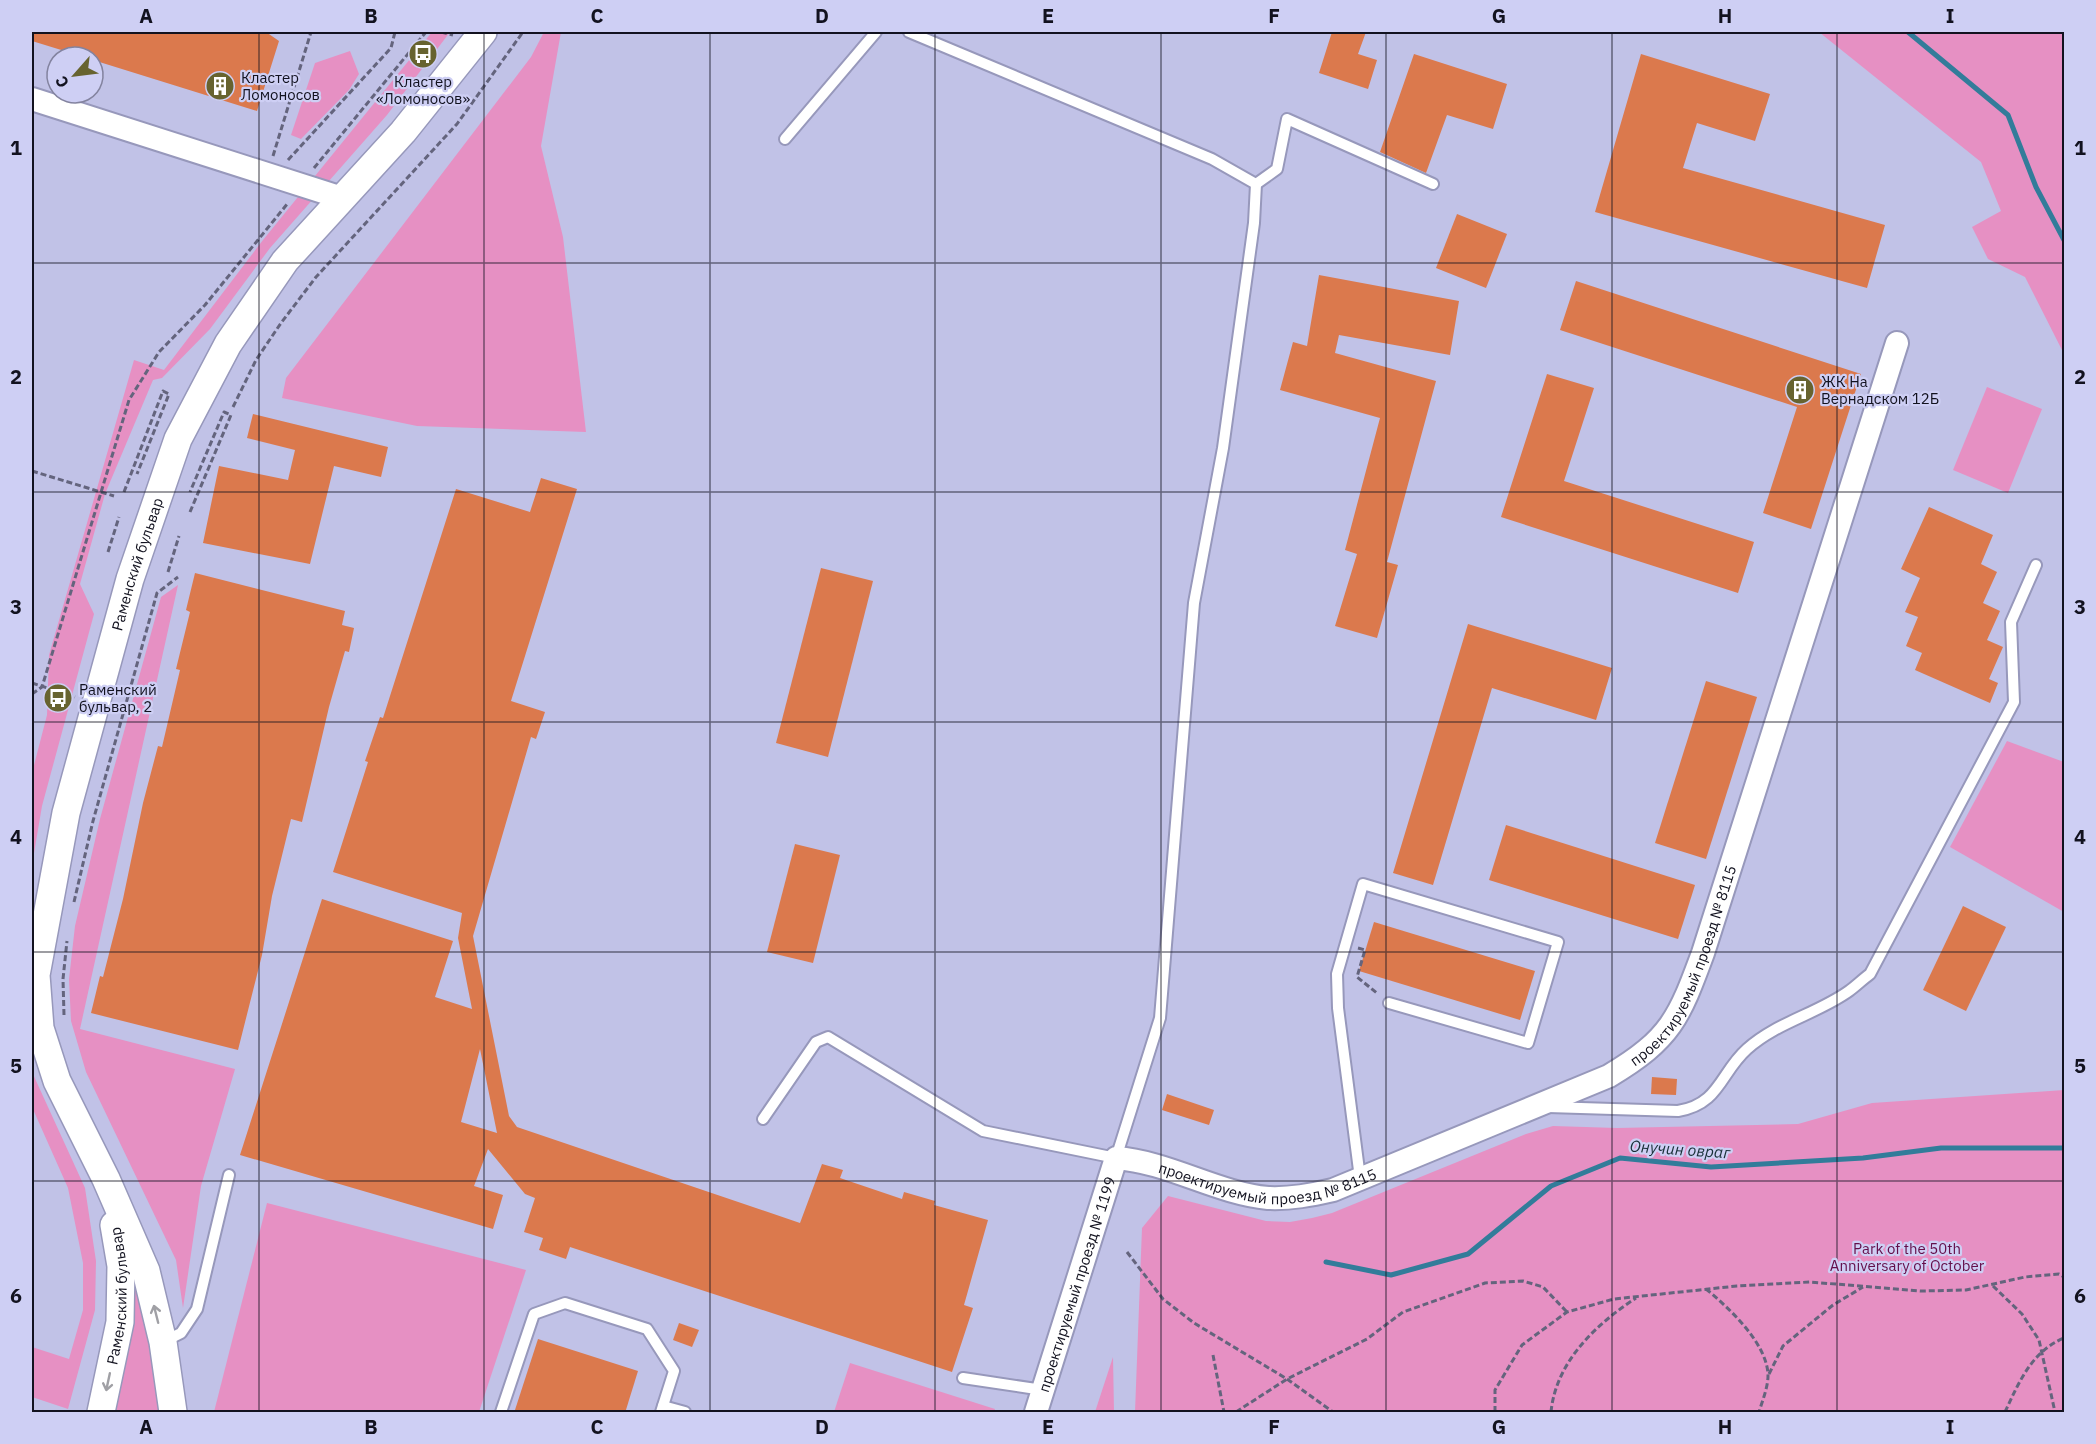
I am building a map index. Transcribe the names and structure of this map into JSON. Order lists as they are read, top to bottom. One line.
{"streets":{"street":["Раменский бульвар","проектируемый проезд № 8115","проектируемый проезд № 1199"]},"crossings":[["проектируемый проезд № 8115","проектируемый проезд № 1199"]],"water":["Онучин овраг"],"parks":["Park of the 50th Anniversary of October"],"places":{"bus stop":["Кластер «Ломоносов»","Раменский бульвар, 2"],"building":["Кластер Ломоносов","ЖК На Вернадском 12Б"]},"north":"bottom left","grid":{"columns":["A","B","C","D","E","F","G","H","I"],"rows":["1","2","3","4","5","6"]}}
